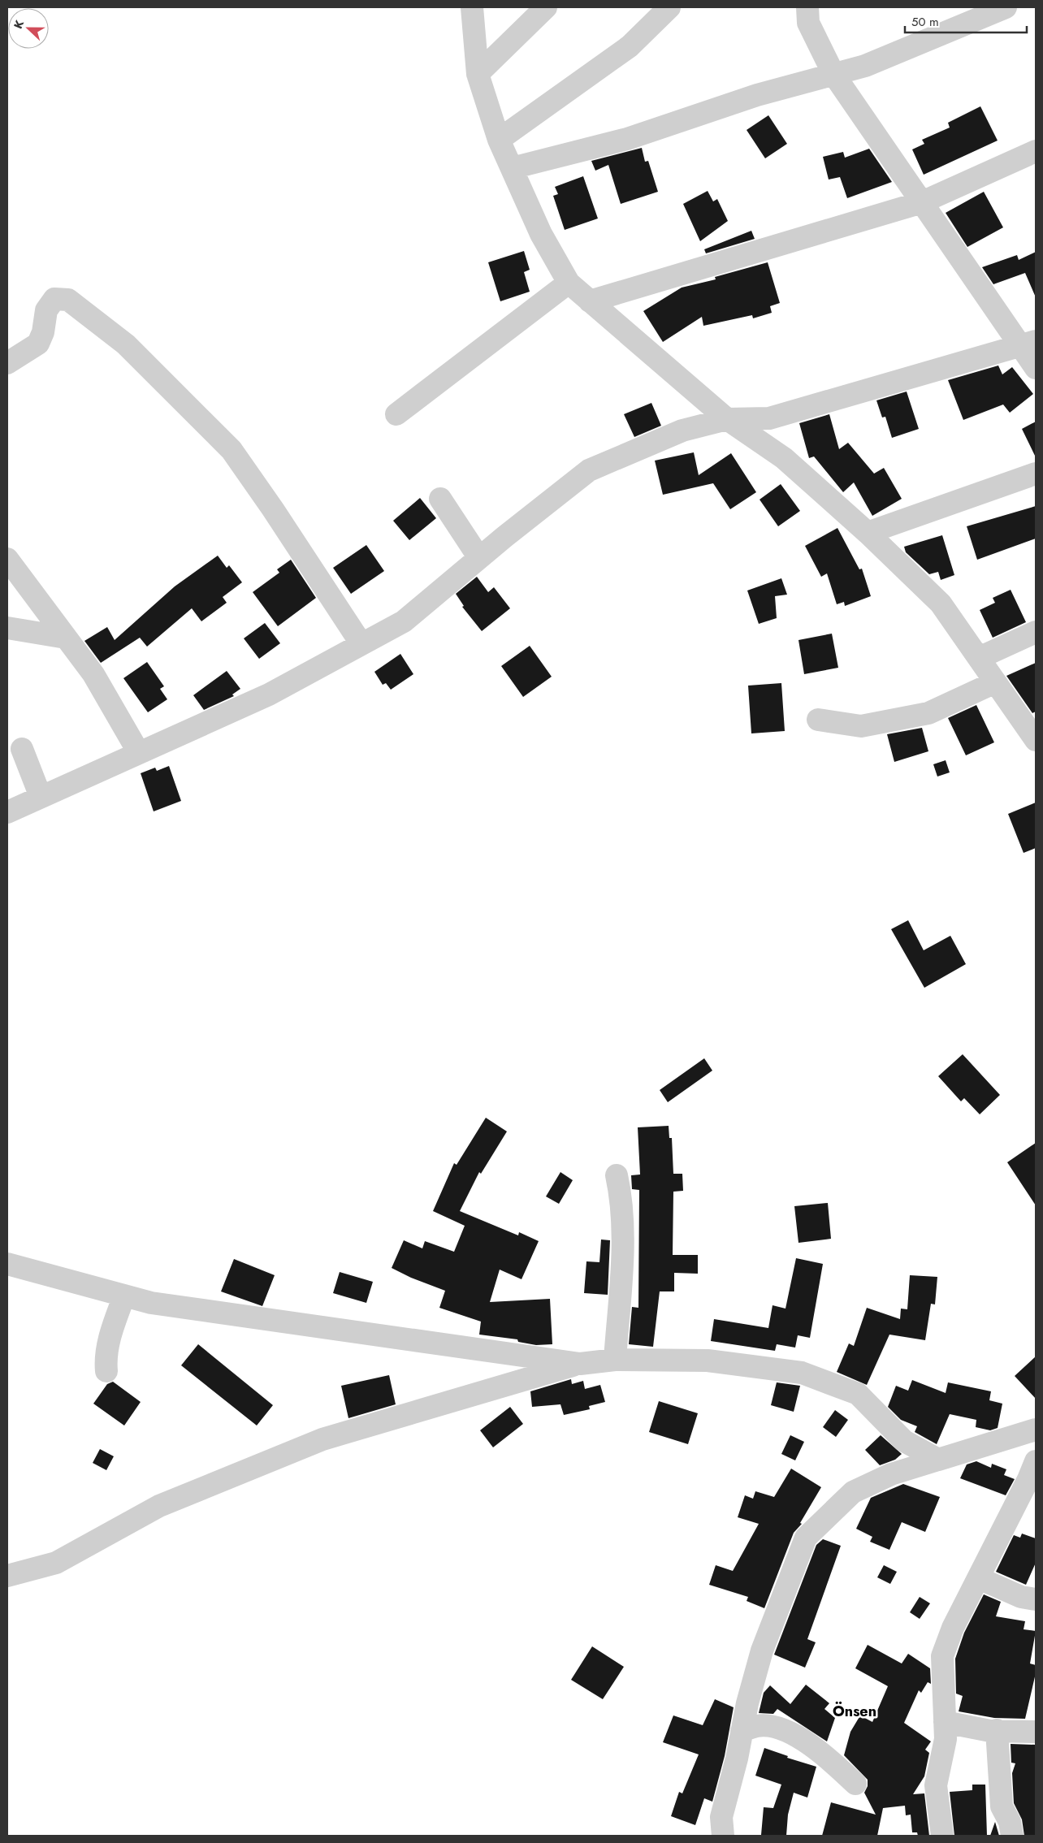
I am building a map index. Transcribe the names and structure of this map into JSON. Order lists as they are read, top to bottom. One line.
{"districts":["Önsen"],"scale_bar":"50 m","north":"left"}
